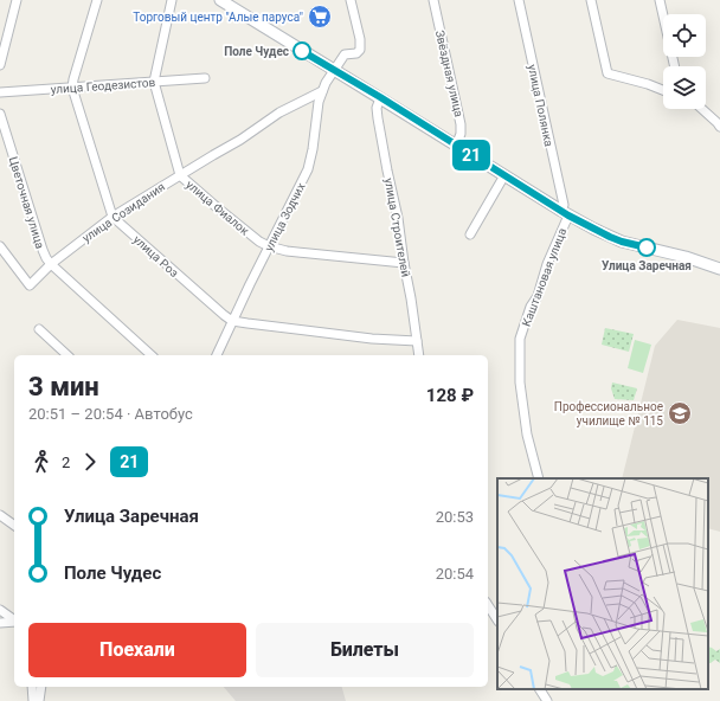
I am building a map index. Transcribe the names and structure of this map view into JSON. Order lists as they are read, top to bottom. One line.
{"streets":{"street":["Звёздная улица","улица Геодезистов","улица Полянка","Цветочная улица","улица Фиалок","улица Созидания","улица Зодчих","улица Строителей","улица Роз","Каштановая улица"]},"crossings":[["улица Геодезистов","улица Фиалок"],["улица Полянка","Каштановая улица"],["Цветочная улица","улица Созидания"],["улица Фиалок","улица Созидания"],["улица Фиалок","улица Зодчих"],["улица Фиалок","улица Строителей"],["улица Созидания","улица Зодчих"],["улица Созидания","улица Роз"],["улица Зодчих","улица Роз"]],"places":{"supermarket":["Торговый центр \"Алые паруса\""],"other":["Поле Чудес","Улица Заречная"],"school or university":["Профессиональное училище № 115"]},"lines":["bus line 21"],"page":{"on_map":"21","heading":["3 мин","20:51 – 20:54 · Автобус","128 ₽"],"legs":["2","21"],"list":[{"name":"Улица Заречная","value":"20:53"},{"name":"Поле Чудес","value":"20:54"}],"buttons":["Поехали","Билеты"]}}
